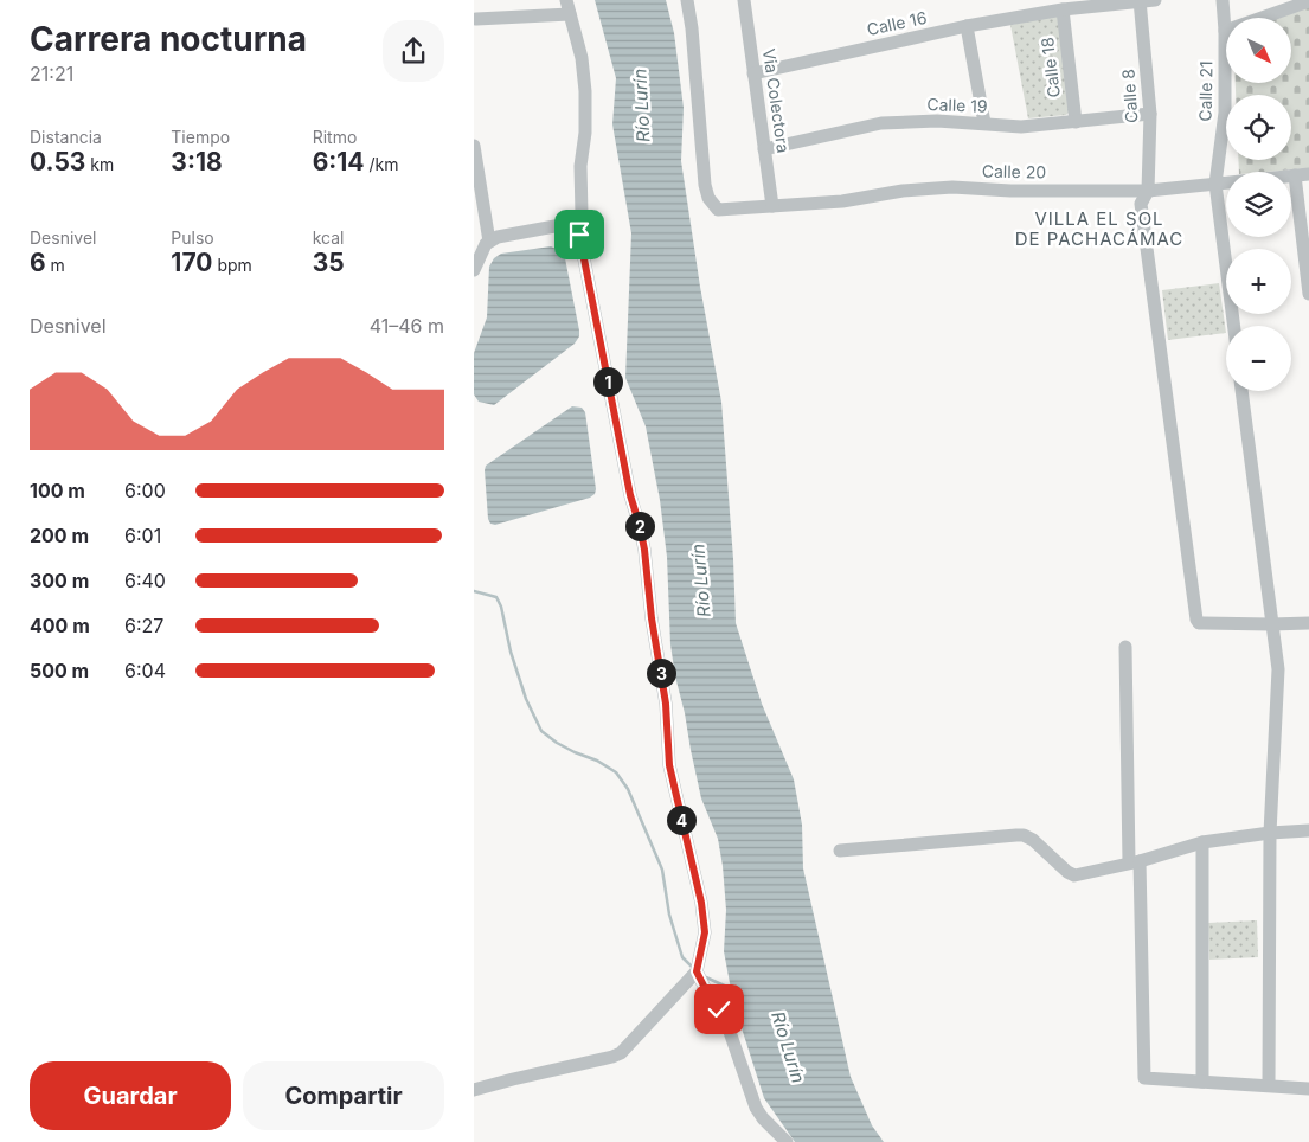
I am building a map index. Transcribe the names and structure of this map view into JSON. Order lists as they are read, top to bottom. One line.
{"streets":{"street":["Calle 16","Calle 18","Calle 21","Calle 8","Via Colectora","Calle 19","Calle 20"]},"crossings":[["Calle 16","Calle 18"],["Calle 16","Calle 8"],["Calle 16","Via Colectora"],["Calle 18","Calle 19"],["Calle 21","Calle 20"],["Calle 8","Calle 19"],["Calle 8","Calle 20"],["Via Colectora","Calle 19"],["Via Colectora","Calle 20"]],"districts":["VILLA EL SOL DE PACHACÁMAC"],"water":["Río Lurín"],"north":"bottom right","page":{"heading":["Carrera nocturna","21:21"],"map_buttons":["+","−"],"stats":[["Distancia","0.53 km"],["Tiempo","3:18"],["Ritmo","6:14 /km"],["Desnivel","6 m"],["Pulso","170 bpm"],["kcal","35"]],"chart":["Desnivel","41–46 m"],"pins":["1","2","3","4"],"list":[{"name":"100 m","note":"6:00"},{"name":"200 m","note":"6:01"},{"name":"300 m","note":"6:40"},{"name":"400 m","note":"6:27"},{"name":"500 m","note":"6:04"}],"buttons":["Guardar","Compartir"]}}
